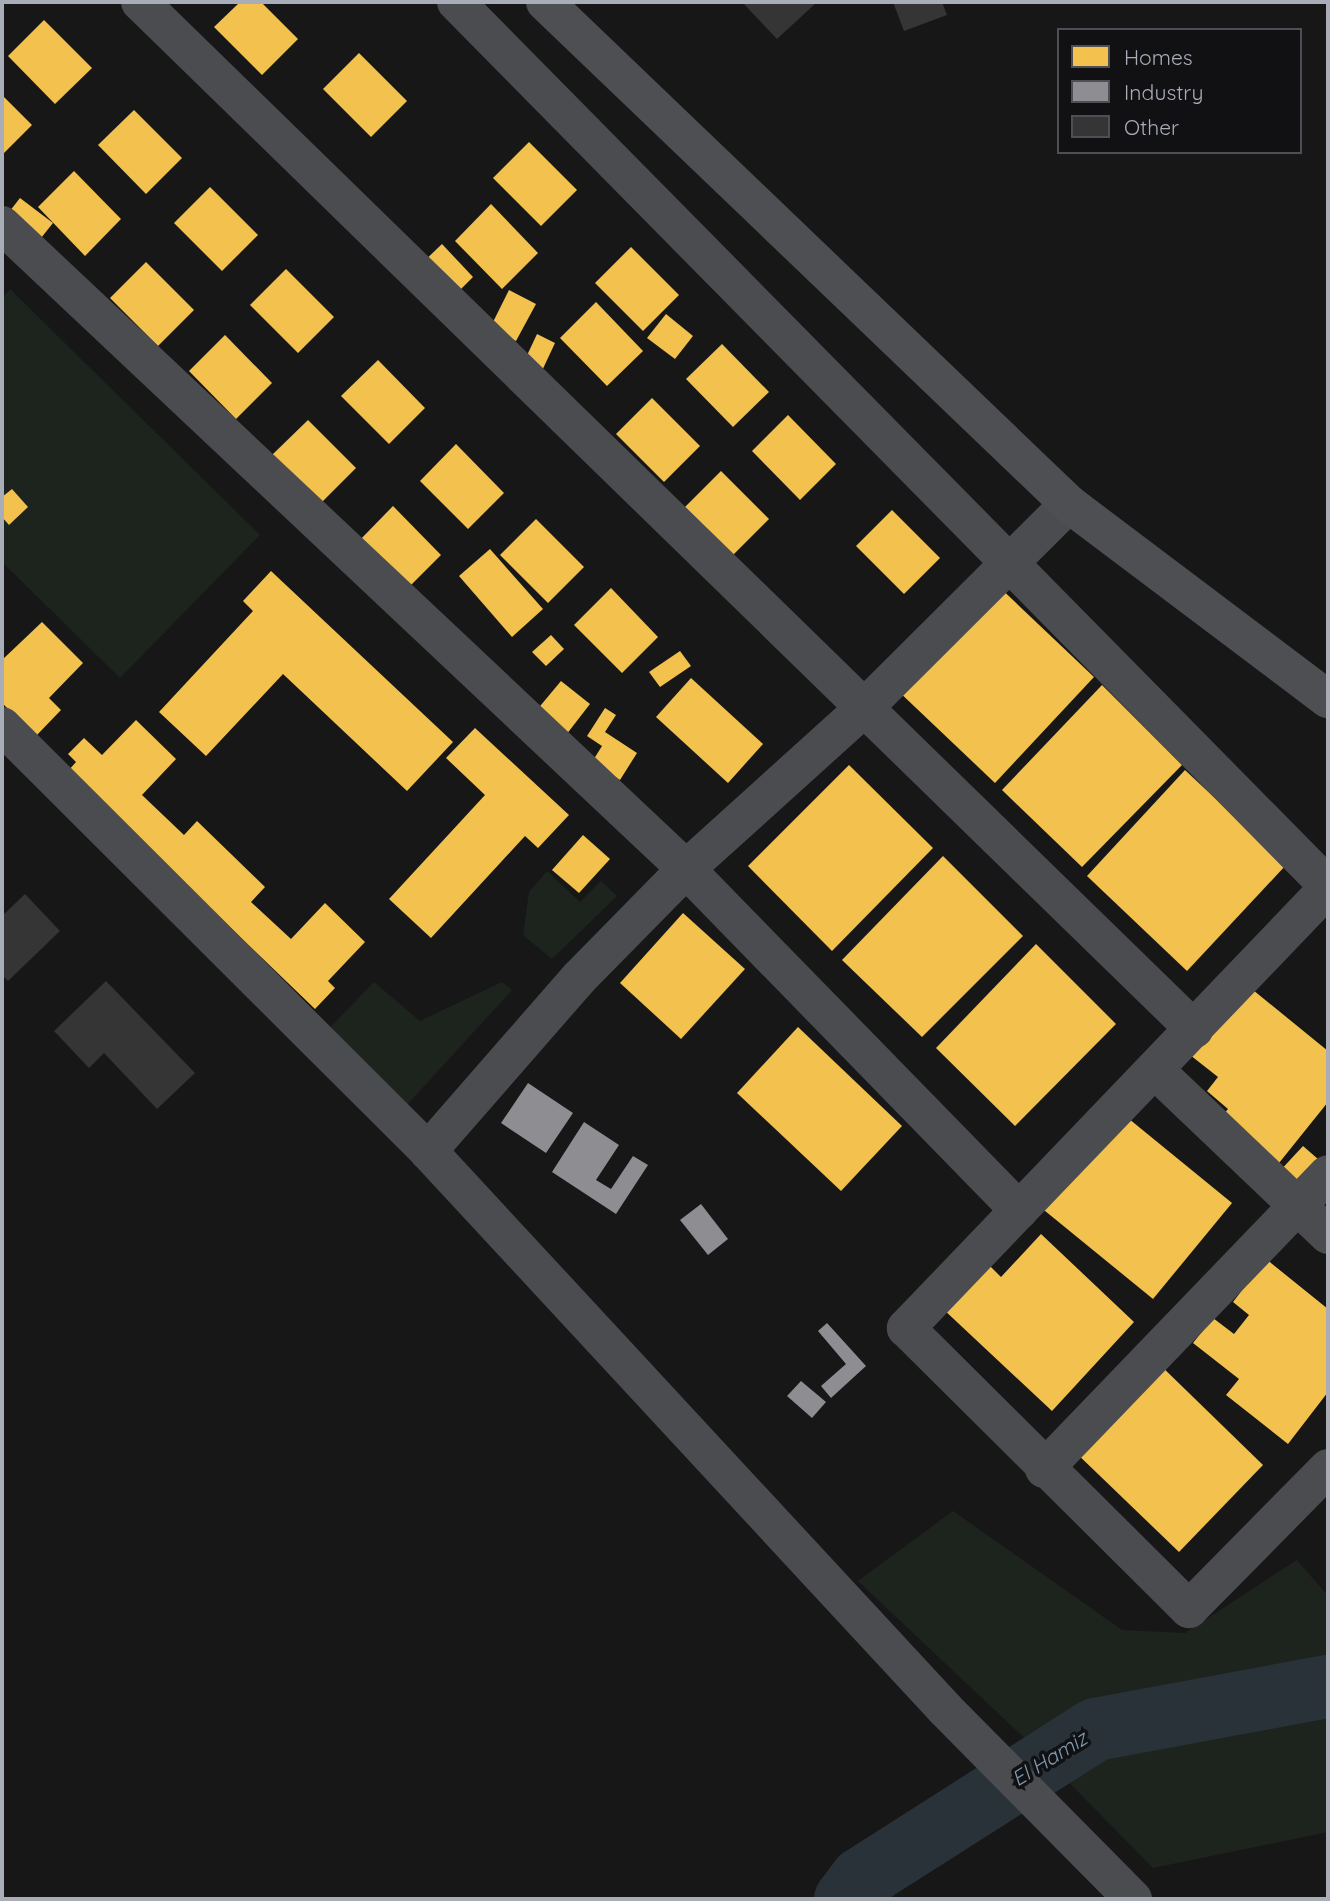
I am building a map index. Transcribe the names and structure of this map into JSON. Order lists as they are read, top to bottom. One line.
{"water":["El Hamiz"],"legend":["Homes","Industry","Other"]}
